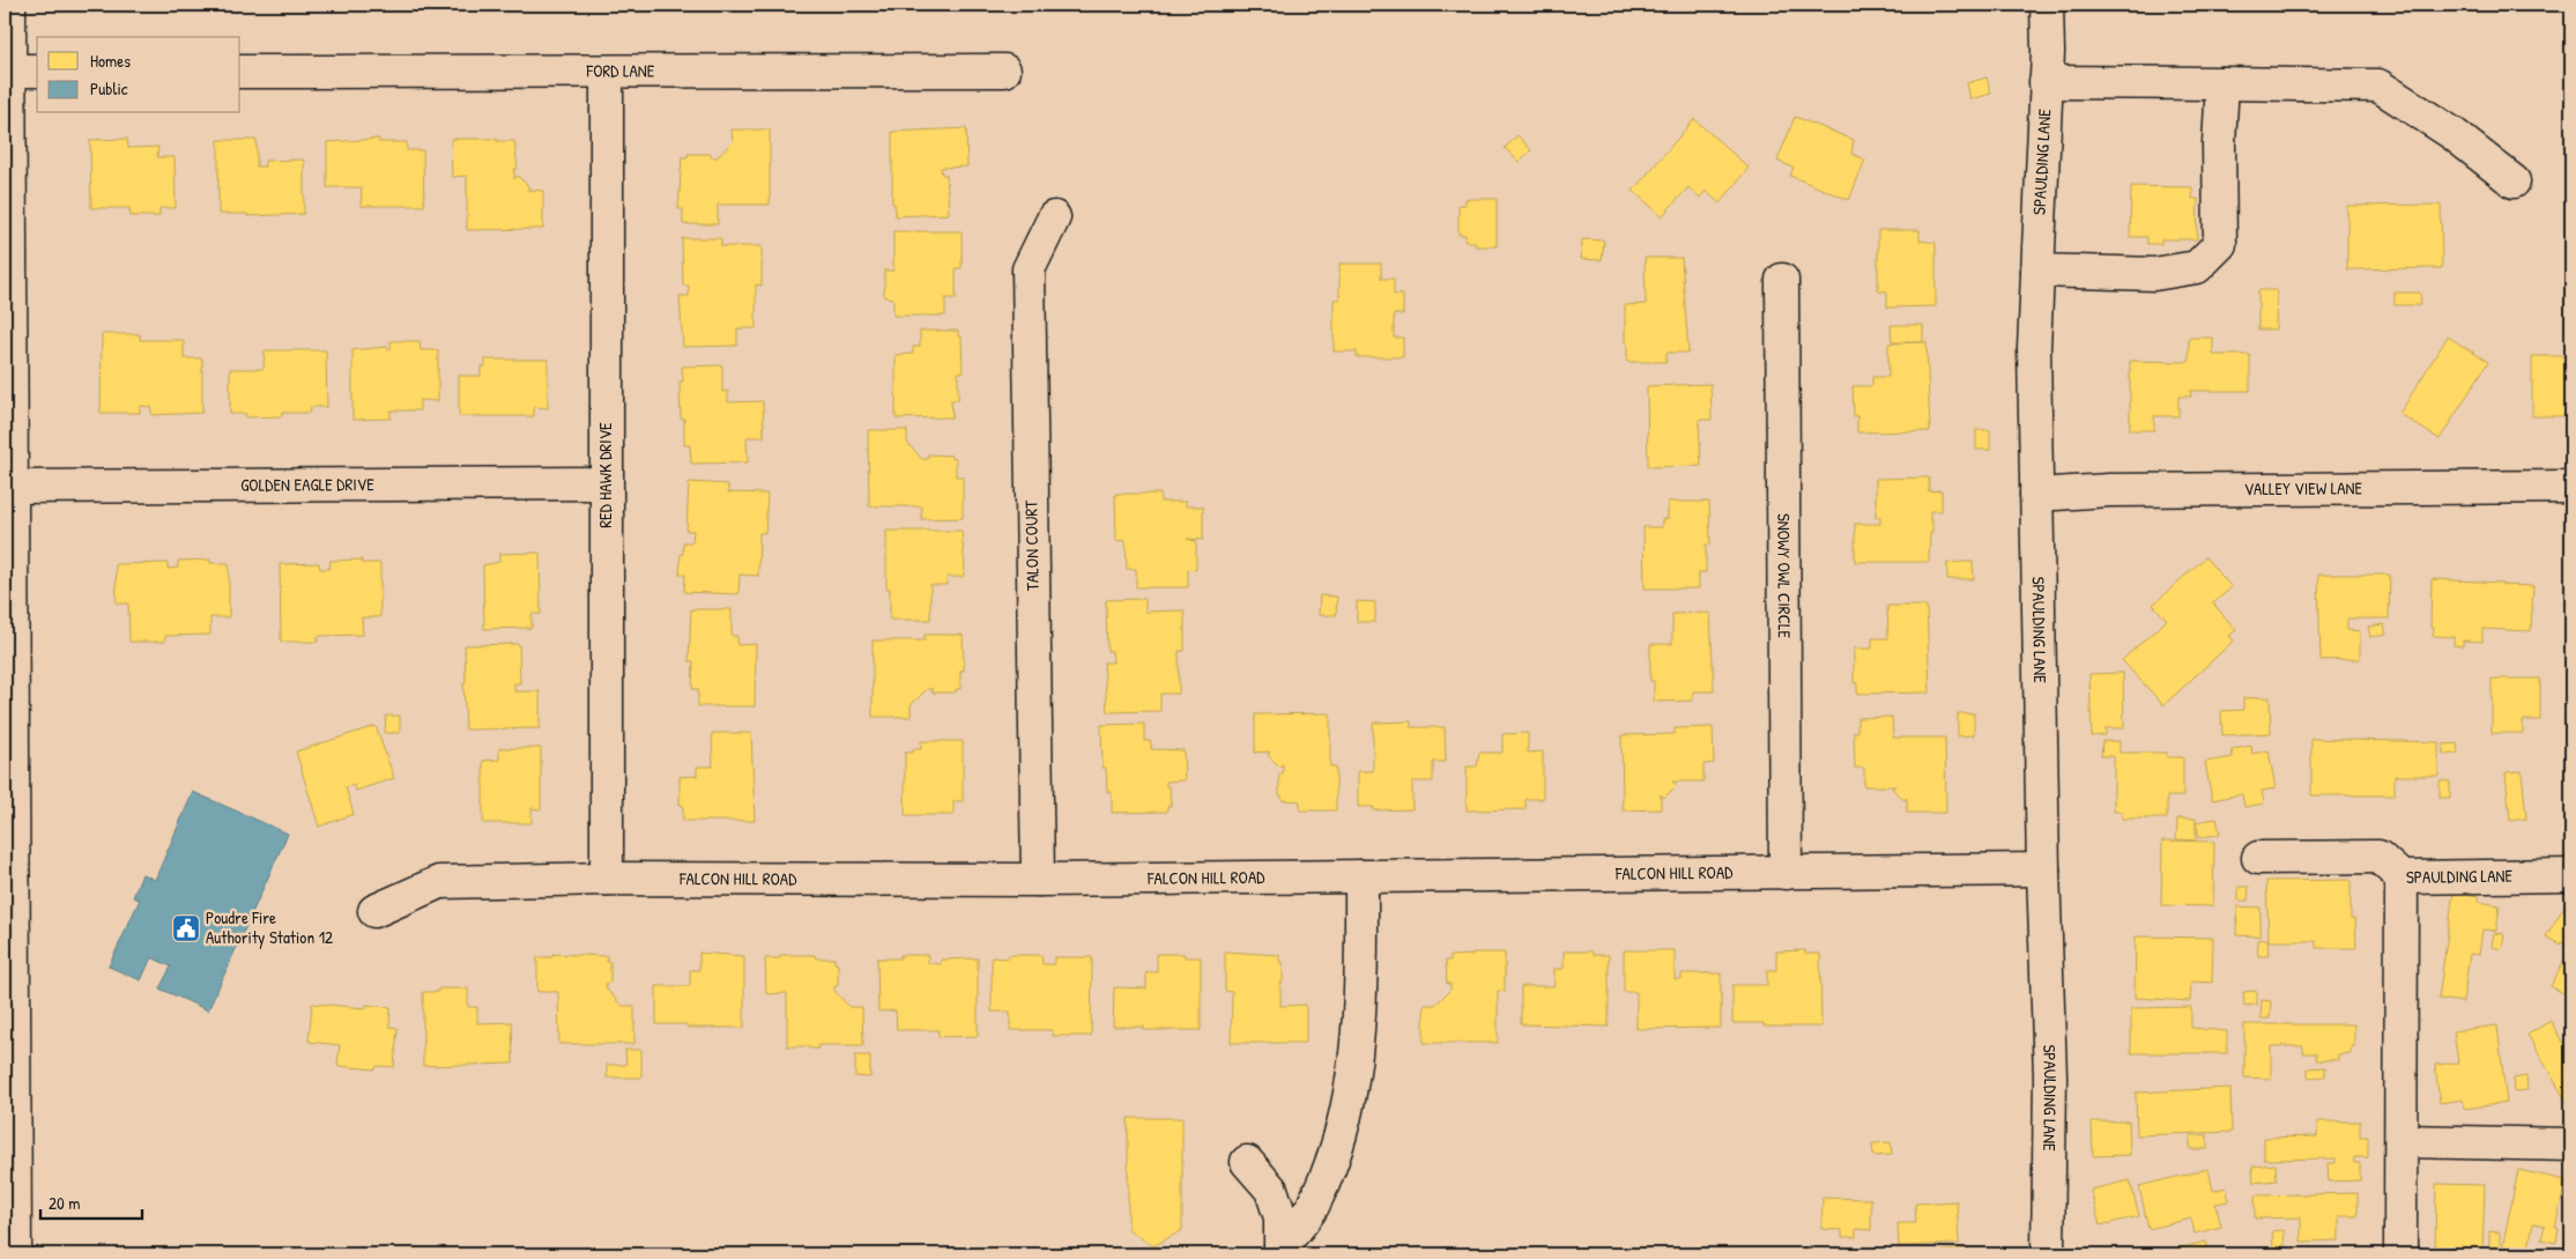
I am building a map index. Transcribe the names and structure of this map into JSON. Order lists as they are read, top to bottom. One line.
{"streets":{"street":["FORD LANE","SPAULDING LANE","RED HAWK DRIVE","GOLDEN EAGLE DRIVE","VALLEY VIEW LANE","TALON COURT","SNOWY OWL CIRCLE","FALCON HILL ROAD"]},"crossings":[["FORD LANE","RED HAWK DRIVE"],["SPAULDING LANE","VALLEY VIEW LANE"],["SPAULDING LANE","FALCON HILL ROAD"],["RED HAWK DRIVE","GOLDEN EAGLE DRIVE"],["RED HAWK DRIVE","FALCON HILL ROAD"],["TALON COURT","FALCON HILL ROAD"],["SNOWY OWL CIRCLE","FALCON HILL ROAD"]],"places":{"public building":["Poudre Fire Authority Station 12"]},"legend":["Homes","Public"],"scale_bar":"20 m"}
